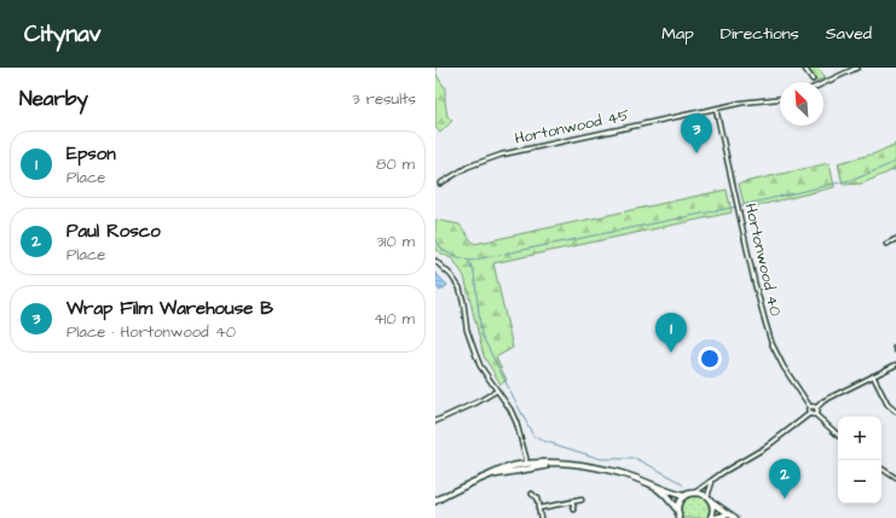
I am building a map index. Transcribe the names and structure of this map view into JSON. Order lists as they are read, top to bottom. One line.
{"streets":{"street":["Hortonwood 45","Hortonwood 40"]},"crossings":[["Hortonwood 45","Hortonwood 40"]],"north":"top left","page":{"header":"Citynav","nav":["Map","Directions","Saved"],"heading":["Nearby","3 results"],"pins":["3","1","2"],"list":[{"mark":"1","name":"Epson","note":"Place","value":"80 m"},{"mark":"2","name":"Paul Rosco","note":"Place","value":"310 m"},{"mark":"3","name":"Wrap Film Warehouse B","note":"Place · Hortonwood 40","value":"410 m"}],"map_buttons":["+","−"]}}
